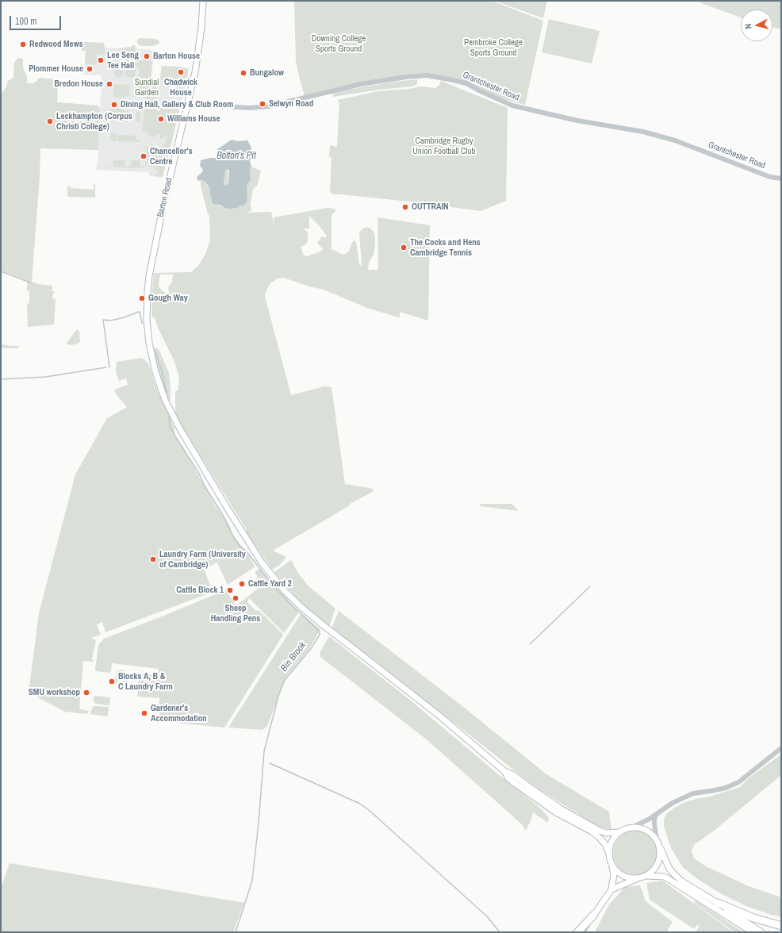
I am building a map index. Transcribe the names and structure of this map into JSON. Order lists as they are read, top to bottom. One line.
{"streets":{"main road":["Barton Road"],"street":["Grantchester Road"]},"crossings":[["Grantchester Road","Barton Road"]],"water":["Bolton’s Pit","Bin Brook"],"parks":["Downing College Sports Ground","Pembroke College Sports Ground","Sundial Garden","Cambridge Rugby Union Football Club"],"places":["Redwood Mews","Barton House","Lee Seng Tee Hall","Plommer House","Chadwick House","Bungalow","Bredon House","Selwyn Road","Dining Hall, Gallery & Club Room","Williams House","Leckhampton (Corpus Christi College)","Chancellor's Centre","OUTTRAIN","The Cocks and Hens Cambridge Tennis","Gough Way","Laundry Farm (University of Cambridge)","Cattle Yard 2","Cattle Block 1","Sheep Handling Pens","Blocks A, B & C Laundry Farm","SMU workshop","Gardener's Accommodation"],"scale_bar":"100 m","north":"left"}
